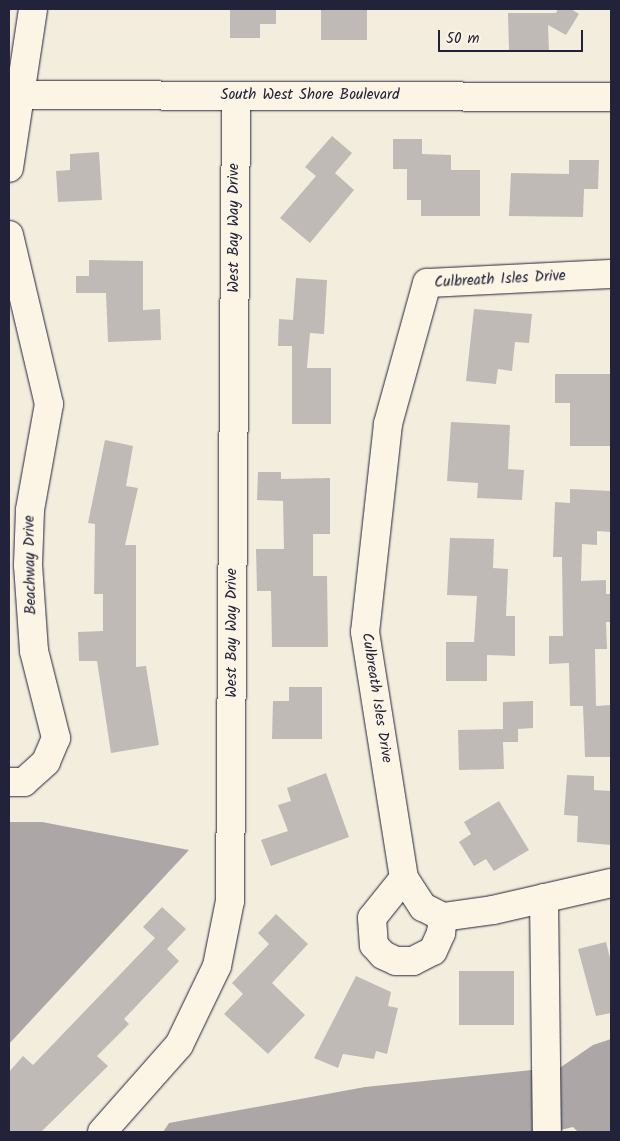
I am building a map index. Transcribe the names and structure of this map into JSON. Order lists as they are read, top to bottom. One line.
{"streets":{"street":["South West Shore Boulevard","West Bay Way Drive","Culbreath Isles Drive","Beachway Drive"]},"crossings":[["South West Shore Boulevard","West Bay Way Drive"]],"scale_bar":"50 m"}
